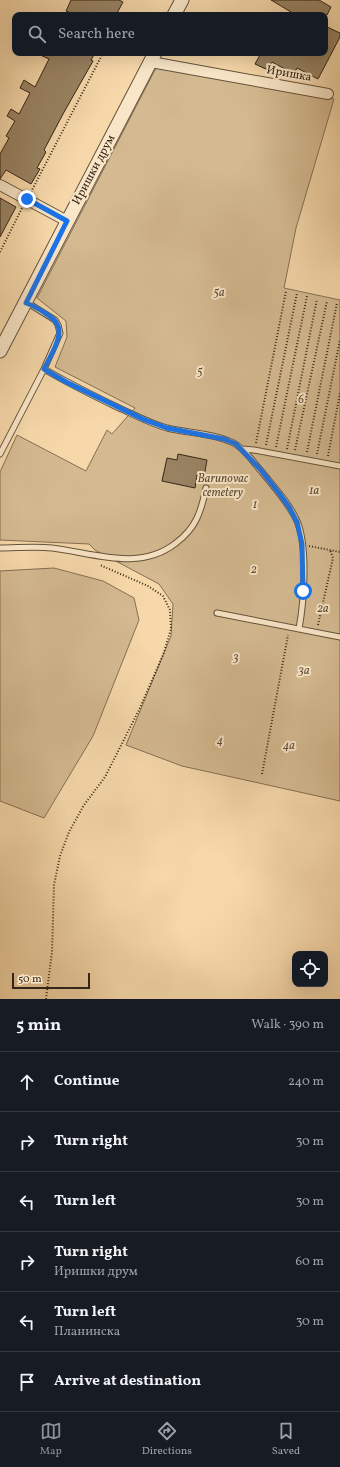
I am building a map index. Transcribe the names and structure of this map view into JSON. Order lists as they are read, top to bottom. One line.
{"streets":{"street":["Иришка","Иришки друм"]},"crossings":[["Иришка","Иришки друм"]],"parks":["5a","5","6","Barunovac cemetery","1a","1","2","2a","3","3a","4","4a"],"scale_bar":"50 m","page":{"search":"Search here","scale":"50 m","heading":["5 min","Walk · 390 m"],"list":[["Continue","240 m"],["Turn right","30 m"],["Turn left","30 m"],["Turn right","Иришки друм","60 m"],["Turn left","Планинска","30 m"],"Arrive at destination"],"nav":["Map","Directions","Saved"]}}
